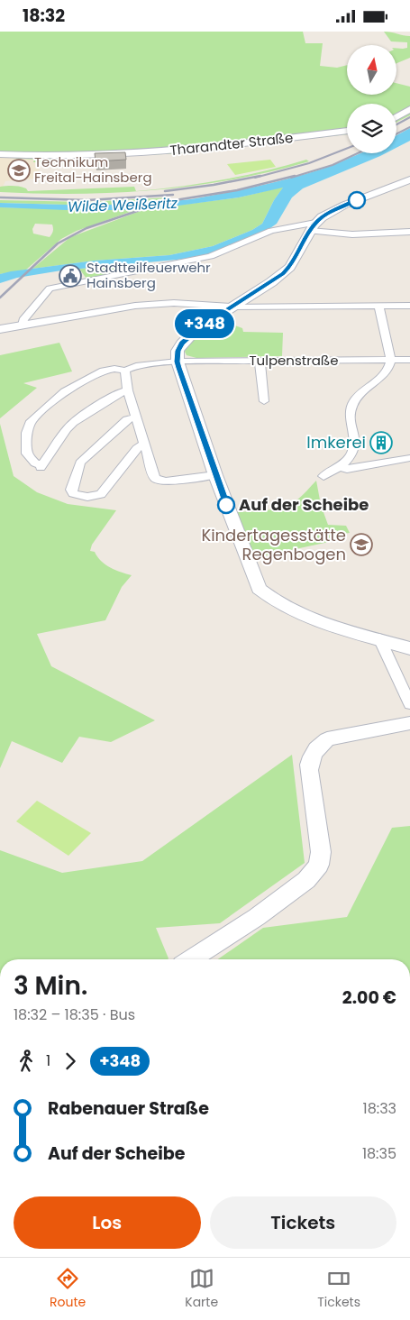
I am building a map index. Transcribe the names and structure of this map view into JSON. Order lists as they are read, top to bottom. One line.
{"streets":{"main road":["Tharandter Straße"],"street":["Tulpenstraße"]},"water":["Wilde Weißeritz"],"places":{"school or university":["Technikum Freital-Hainsberg","Kindertagesstätte Regenbogen"],"public building":["Stadtteilfeuerwehr Hainsberg"],"building":["Imkerei"],"other":["Auf der Scheibe"]},"lines":["bus line +348"],"north":"top","page":{"status":"18:32","on_map":"+348","heading":["3 Min.","18:32 – 18:35 · Bus","2.00 €"],"legs":["1","+348"],"list":[{"name":"Rabenauer Straße","value":"18:33"},{"name":"Auf der Scheibe","value":"18:35"}],"buttons":["Los","Tickets"],"tabs":["Route","Karte","Tickets"]}}
